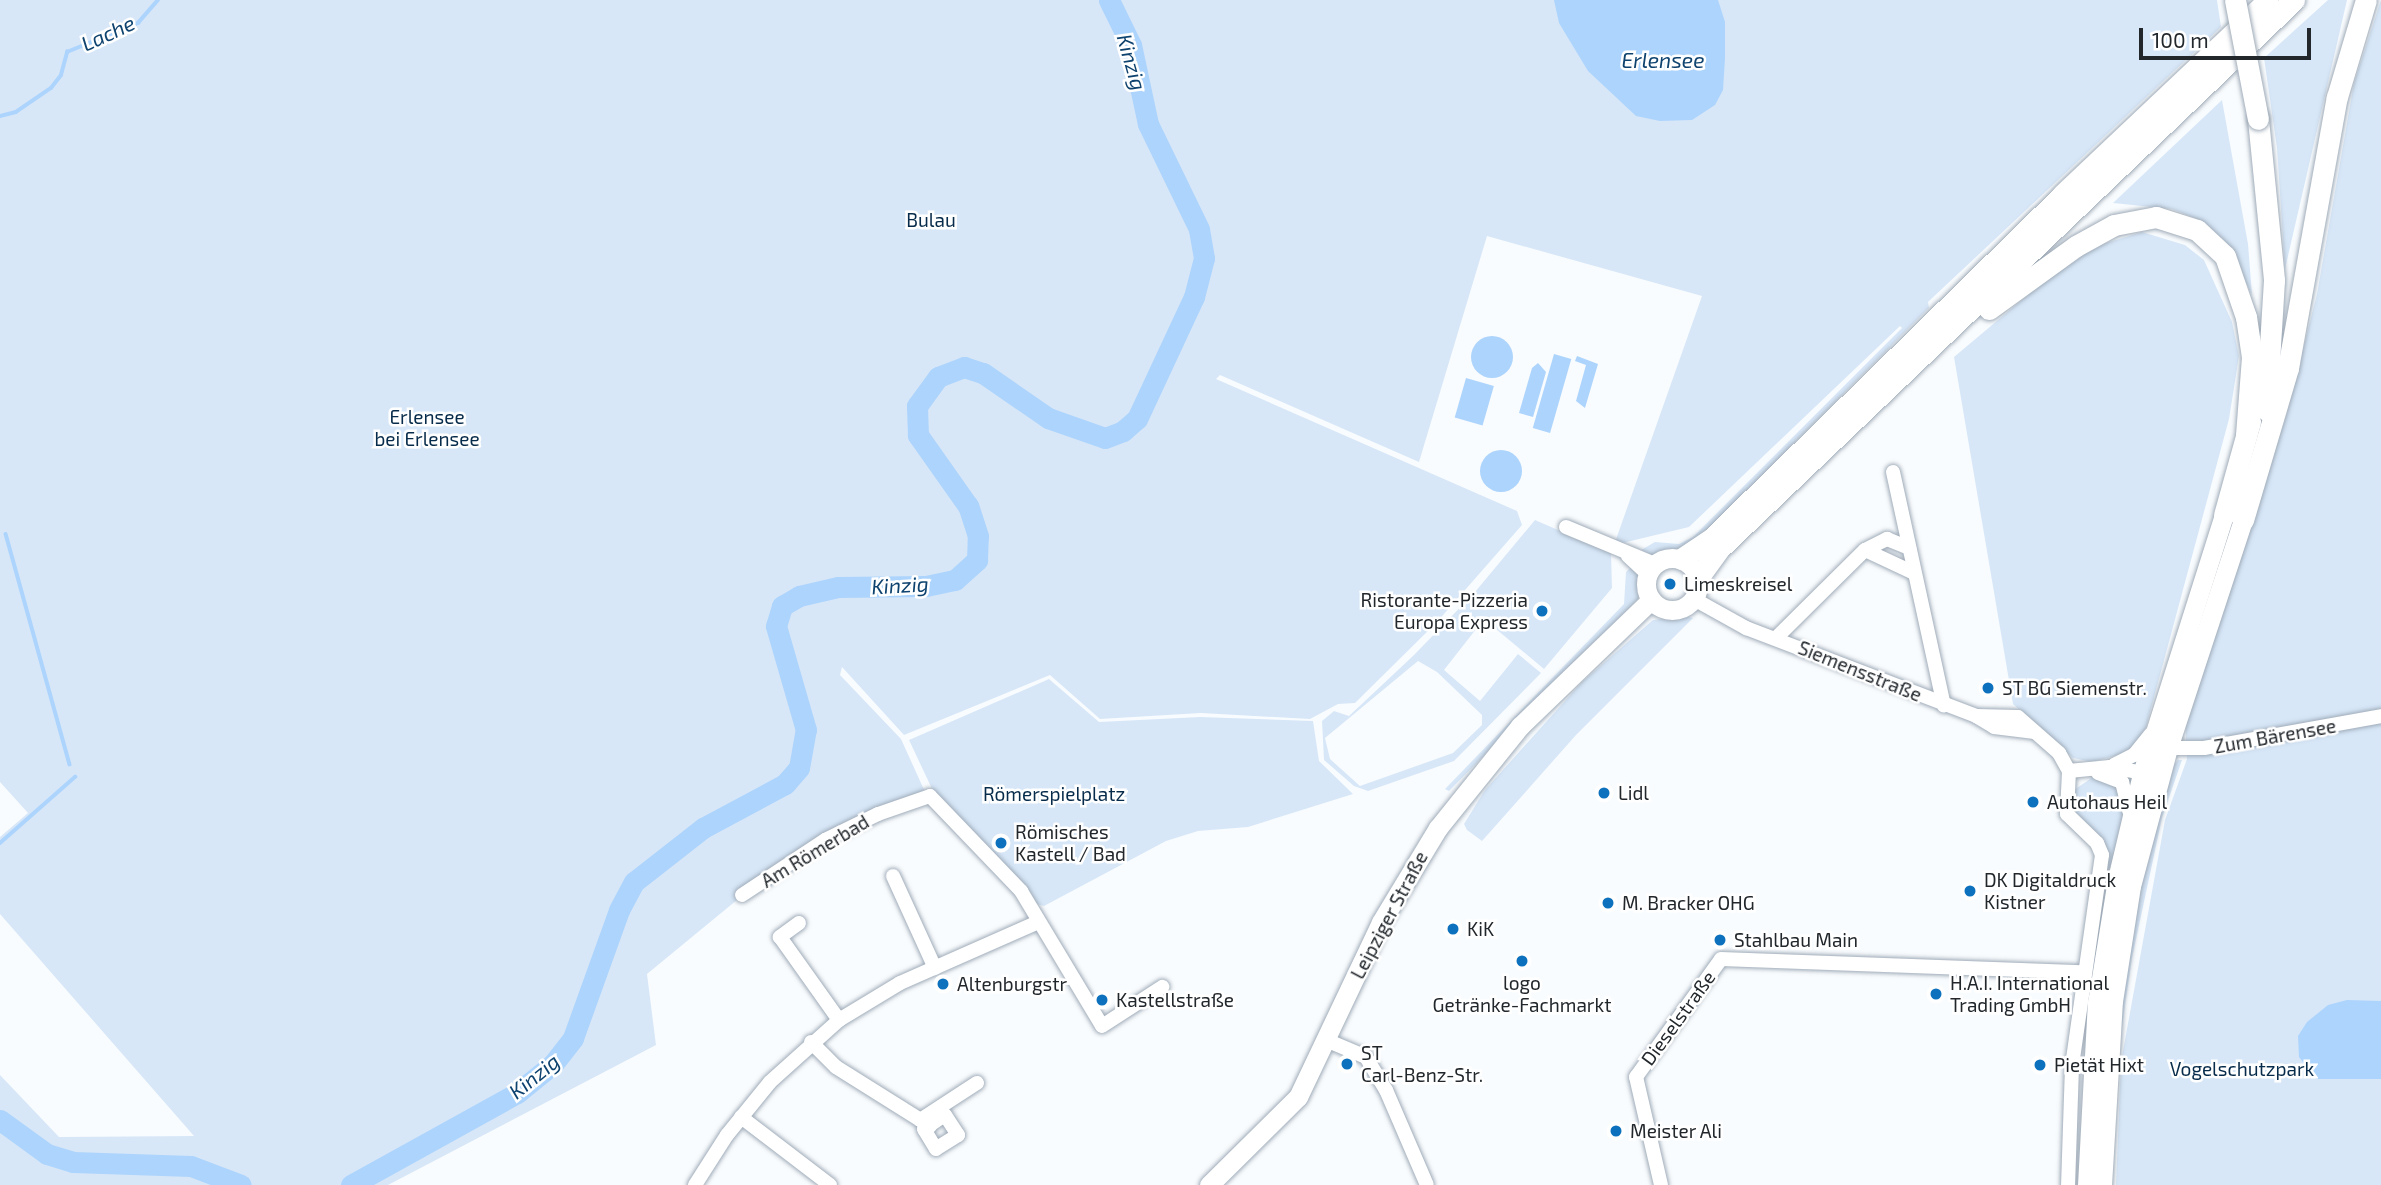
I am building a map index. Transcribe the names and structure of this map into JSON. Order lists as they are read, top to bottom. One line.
{"streets":{"main road":["Leipziger Straße"],"street":["Siemensstraße","Zum Bärensee","Am Römerbad","Dieselstraße"]},"crossings":[["Siemensstraße","Leipziger Straße"]],"water":["Lache","Erlensee","Kinzig"],"parks":["Bulau","Erlensee bei Erlensee","Römerspielplatz","Vogelschutzpark"],"places":["Limeskreisel","Ristorante-Pizzeria Europa Express","ST BG Siemenstr.","Lidl","Autohaus Heil","Römisches Kastell / Bad","DK Digitaldruck Kistner","M. Bracker OHG","KiK","Stahlbau Main","logo Getränke-Fachmarkt","Altenburgstr","H.A.I. International Trading GmbH","Kastellstraße","ST Carl-Benz-Str.","Pietät Hixt","Meister Ali"],"scale_bar":"100 m"}
